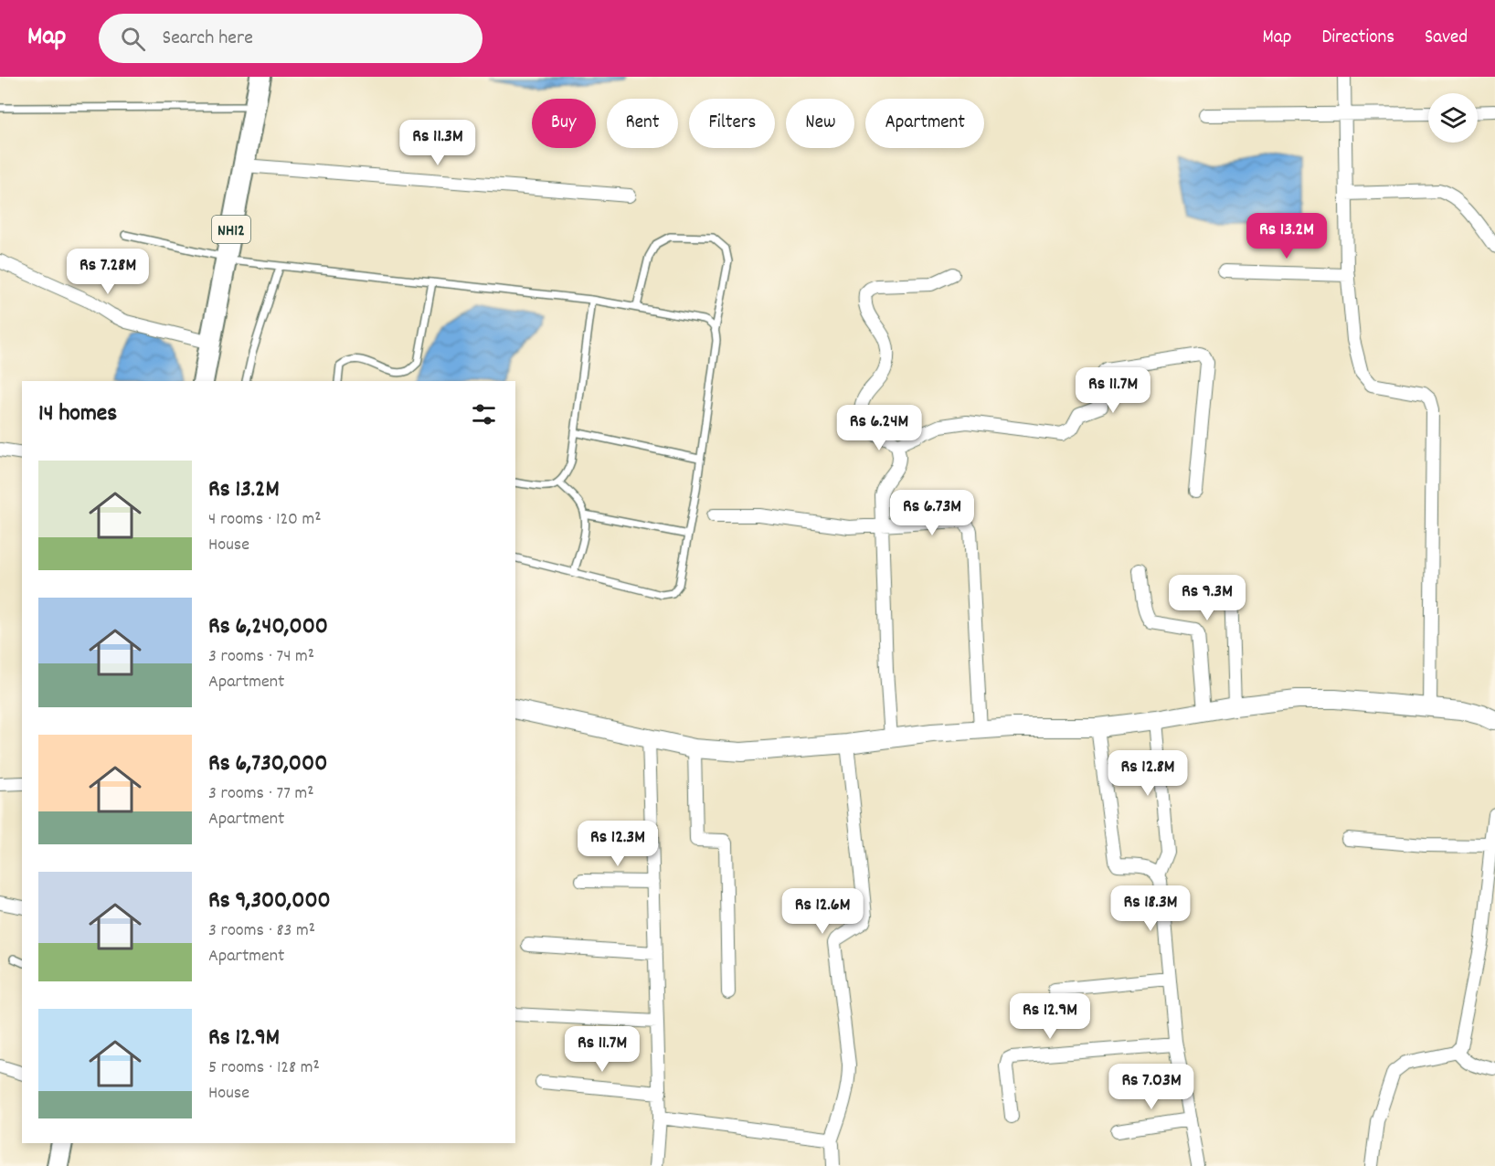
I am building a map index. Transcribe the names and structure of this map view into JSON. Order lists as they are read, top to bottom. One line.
{"streets":{"highway":["NH12"]},"page":{"header":"Map","search":"Search here","nav":["Map","Directions","Saved"],"chip":["Buy","Rent","Filters","New","Apartment"],"price":["Rs 11.3M","Rs 13.2M","Rs 7.28M","Rs 11.7M","Rs 6.24M","Rs 6.73M","Rs 9.3M","Rs 12.8M","Rs 12.3M","Rs 18.3M","Rs 12.6M","Rs 12.9M","Rs 11.7M","Rs 7.03M"],"heading":"14 homes","list":[{"name":"Rs 13.2M","note":"4 rooms · 120 m² · House"},{"name":"Rs 6,240,000","note":"3 rooms · 74 m² · Apartment"},{"name":"Rs 6,730,000","note":"3 rooms · 77 m² · Apartment"},{"name":"Rs 9,300,000","note":"3 rooms · 83 m² · Apartment"},{"name":"Rs 12.9M","note":"5 rooms · 128 m² · House"}]}}
